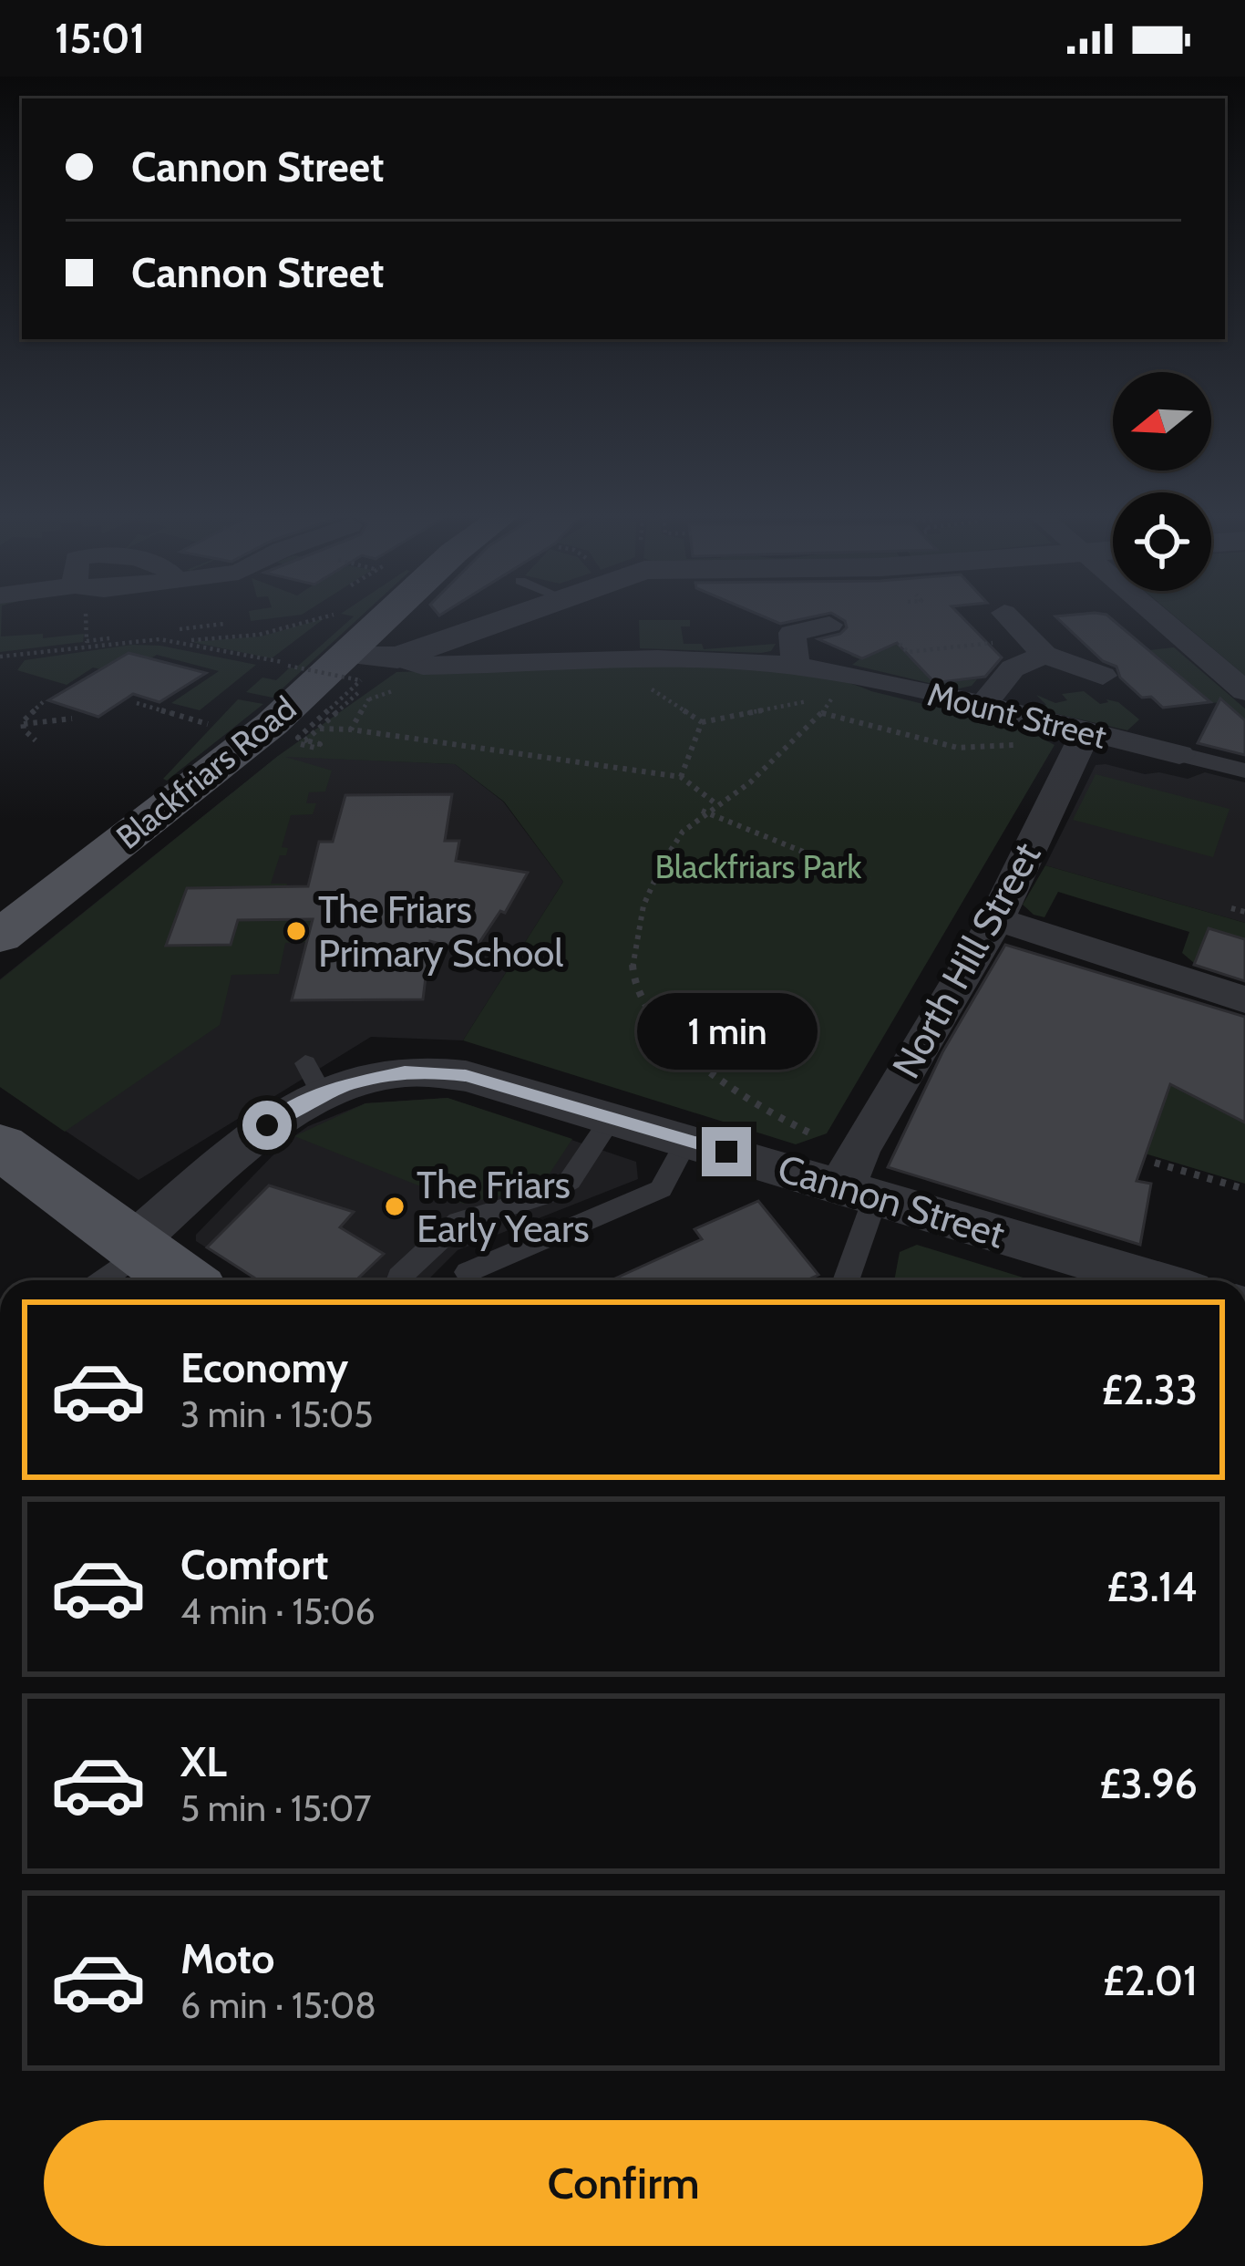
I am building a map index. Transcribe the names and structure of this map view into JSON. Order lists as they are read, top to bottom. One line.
{"streets":{"main road":["Blackfriars Road"],"street":["Mount Street","North Hill Street","Cannon Street"]},"crossings":[["Mount Street","North Hill Street"],["North Hill Street","Cannon Street"]],"parks":["Blackfriars Park"],"places":["The Friars Primary School","The Friars Early Years"],"north":"left","page":{"status":"15:01","banner":["Cannon Street","Cannon Street"],"bubble":"1 min","list":[{"name":"Economy","note":"3 min · 15:05","value":"£2.33"},{"name":"Comfort","note":"4 min · 15:06","value":"£3.14"},{"name":"XL","note":"5 min · 15:07","value":"£3.96"},{"name":"Moto","note":"6 min · 15:08","value":"£2.01"}],"buttons":"Confirm"}}
